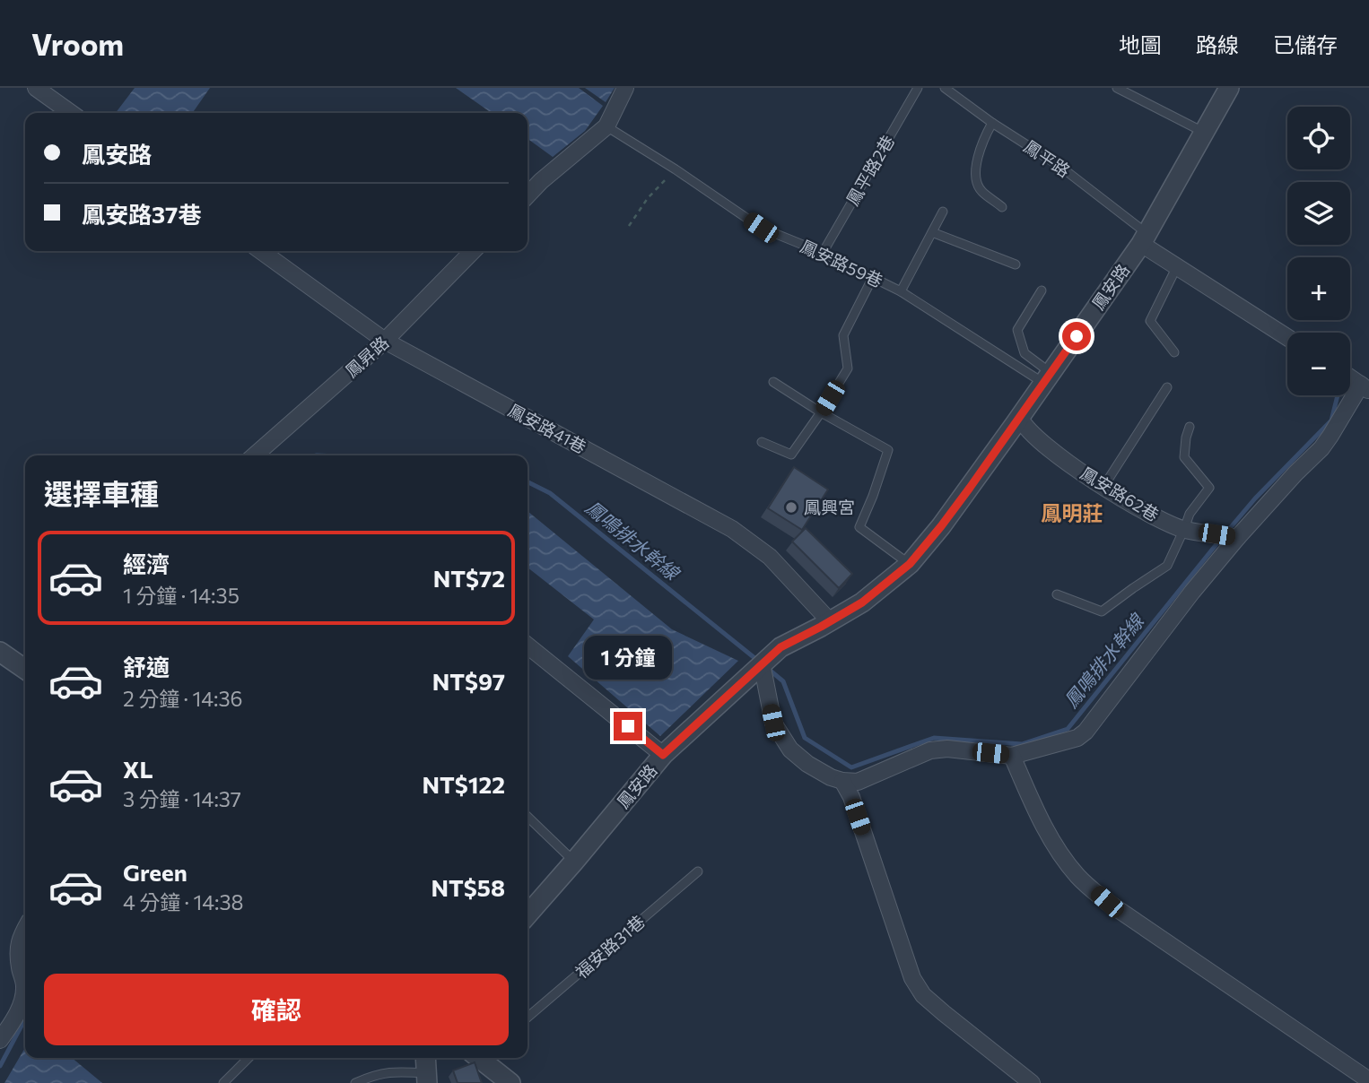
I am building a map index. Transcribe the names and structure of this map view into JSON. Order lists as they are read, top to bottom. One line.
{"streets":{"street":["鳳平路","鳳安路","鳳昇路","鳳安路41巷","鳳安路62巷"],"lane":["鳳平路2巷","鳳安路59巷","福安路31巷"]},"crossings":[["鳳平路","鳳安路"],["鳳平路2巷","鳳安路59巷"],["鳳安路59巷","鳳安路"],["鳳安路","鳳安路41巷"],["鳳安路","鳳安路62巷"],["鳳昇路","鳳安路41巷"]],"districts":["鳳明莊"],"water":["鳳鳴排水幹線"],"places":["鳳興宮"],"page":{"header":"Vroom","nav":["地圖","路線","已儲存"],"map_buttons":["+","−"],"banner":["鳳安路","鳳安路37巷"],"heading":"選擇車種","list":[{"name":"經濟","note":"1 分鐘 · 14:35","value":"NT$72"},{"name":"舒適","note":"2 分鐘 · 14:36","value":"NT$97"},{"name":"XL","note":"3 分鐘 · 14:37","value":"NT$122"},{"name":"Green","note":"4 分鐘 · 14:38","value":"NT$58"}],"bubble":"1 分鐘","buttons":"確認"}}
